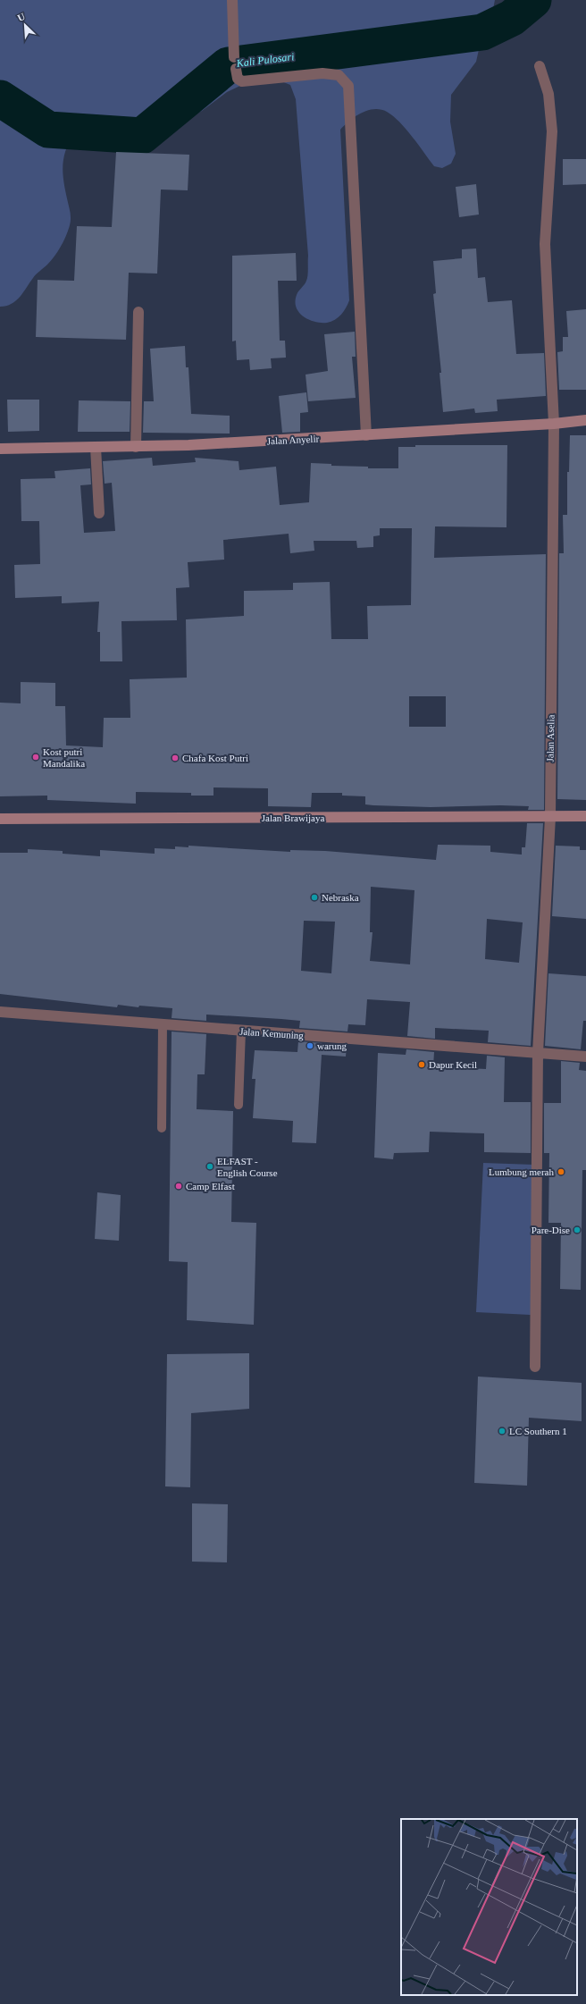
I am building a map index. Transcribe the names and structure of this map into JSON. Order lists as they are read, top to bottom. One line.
{"streets":{"street":["Jalan Anyelir","Jalan Aselia","Jalan Brawijaya","Jalan Kemuning"]},"crossings":[["Jalan Anyelir","Jalan Aselia"],["Jalan Aselia","Jalan Brawijaya"],["Jalan Aselia","Jalan Kemuning"]],"water":["Kali Pulosari"],"places":["Kost putri Mandalika","Chafa Kost Putri","Nebraska","warung","Dapur Kecil","ELFAST - English Course","Lumbung merah","Camp Elfast","Pare-Dise","LC Southern 1"],"north":"top left"}
